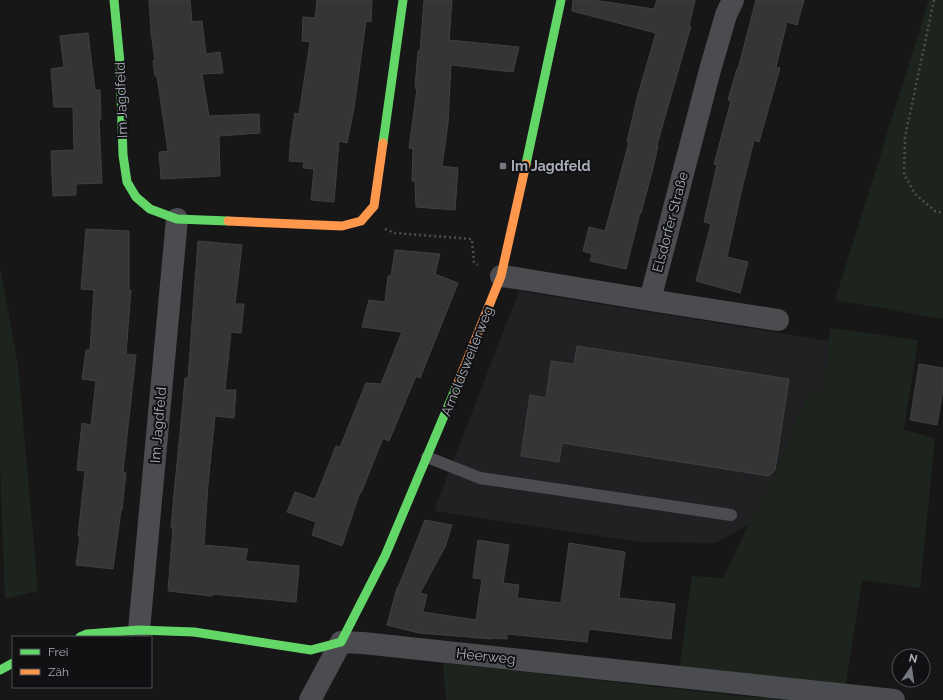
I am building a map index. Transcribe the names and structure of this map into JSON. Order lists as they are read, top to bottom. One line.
{"streets":{"street":["Im Jagdfeld","Elsdorfer Straße","Arnoldsweilerweg","Heerweg"]},"crossings":[["Im Jagdfeld","Heerweg"],["Arnoldsweilerweg","Heerweg"]],"places":{"transit":["Im Jagdfeld"]},"legend":["Frei","Zäh"],"north":"top"}
